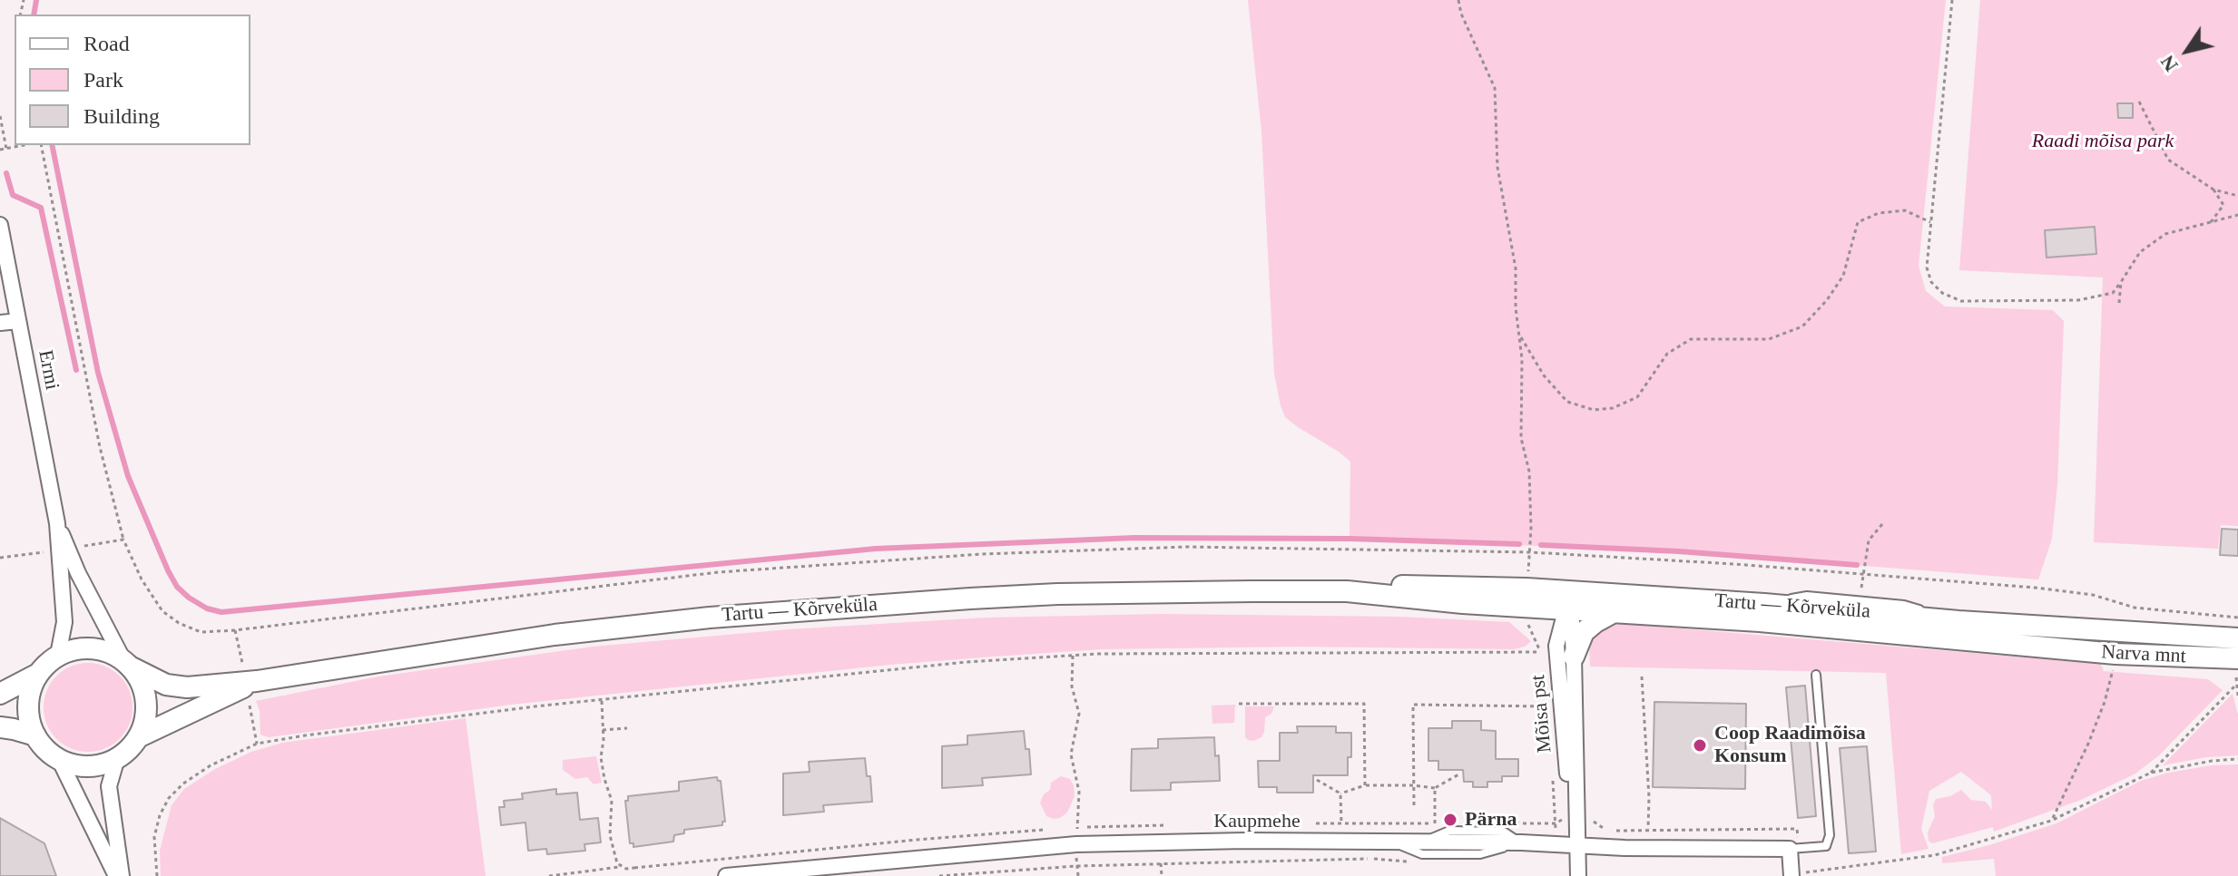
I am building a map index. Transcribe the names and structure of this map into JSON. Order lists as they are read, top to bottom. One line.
{"streets":{"main road":["Tartu — Kõrveküla","Narva mnt"],"street":["Ermi","Mõisa pst","Kaupmehe"]},"crossings":[["Tartu — Kõrveküla","Narva mnt"],["Tartu — Kõrveküla","Mõisa pst"],["Mõisa pst","Kaupmehe"]],"parks":["Raadi mõisa park"],"places":["Coop Raadimõisa Konsum","Pärna"],"legend":["Road","Park","Building"],"north":"bottom left"}
